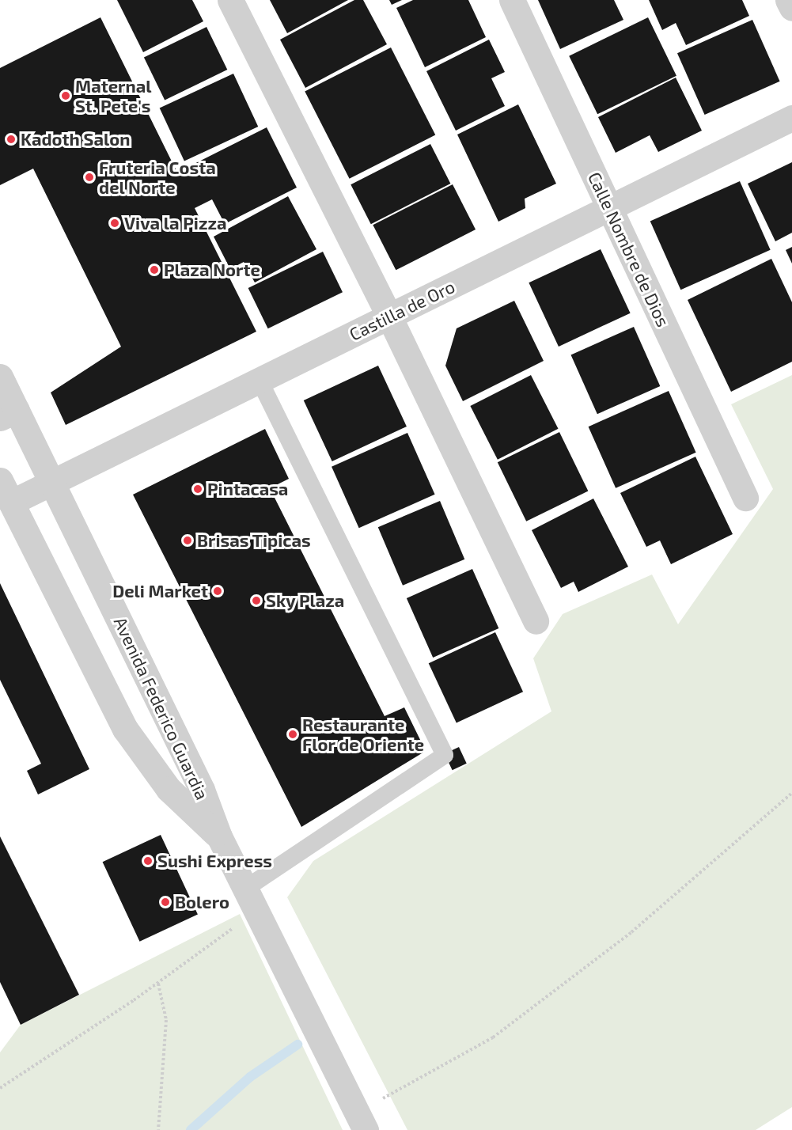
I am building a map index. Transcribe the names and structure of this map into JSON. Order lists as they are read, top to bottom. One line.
{"streets":{"street":["Calle Nombre de Dios","Castilla de Oro","Avenida Federico Guardia"]},"crossings":[["Calle Nombre de Dios","Castilla de Oro"],["Castilla de Oro","Avenida Federico Guardia"]],"places":["Maternal St. Pete's","Kadoth Salon","Fruteria Costa del Norte","Viva la Pizza","Plaza Norte","Pintacasa","Brisas Tipicas","Deli Market","Sky Plaza","Restaurante Flor de Oriente","Sushi Express","Bolero"]}
